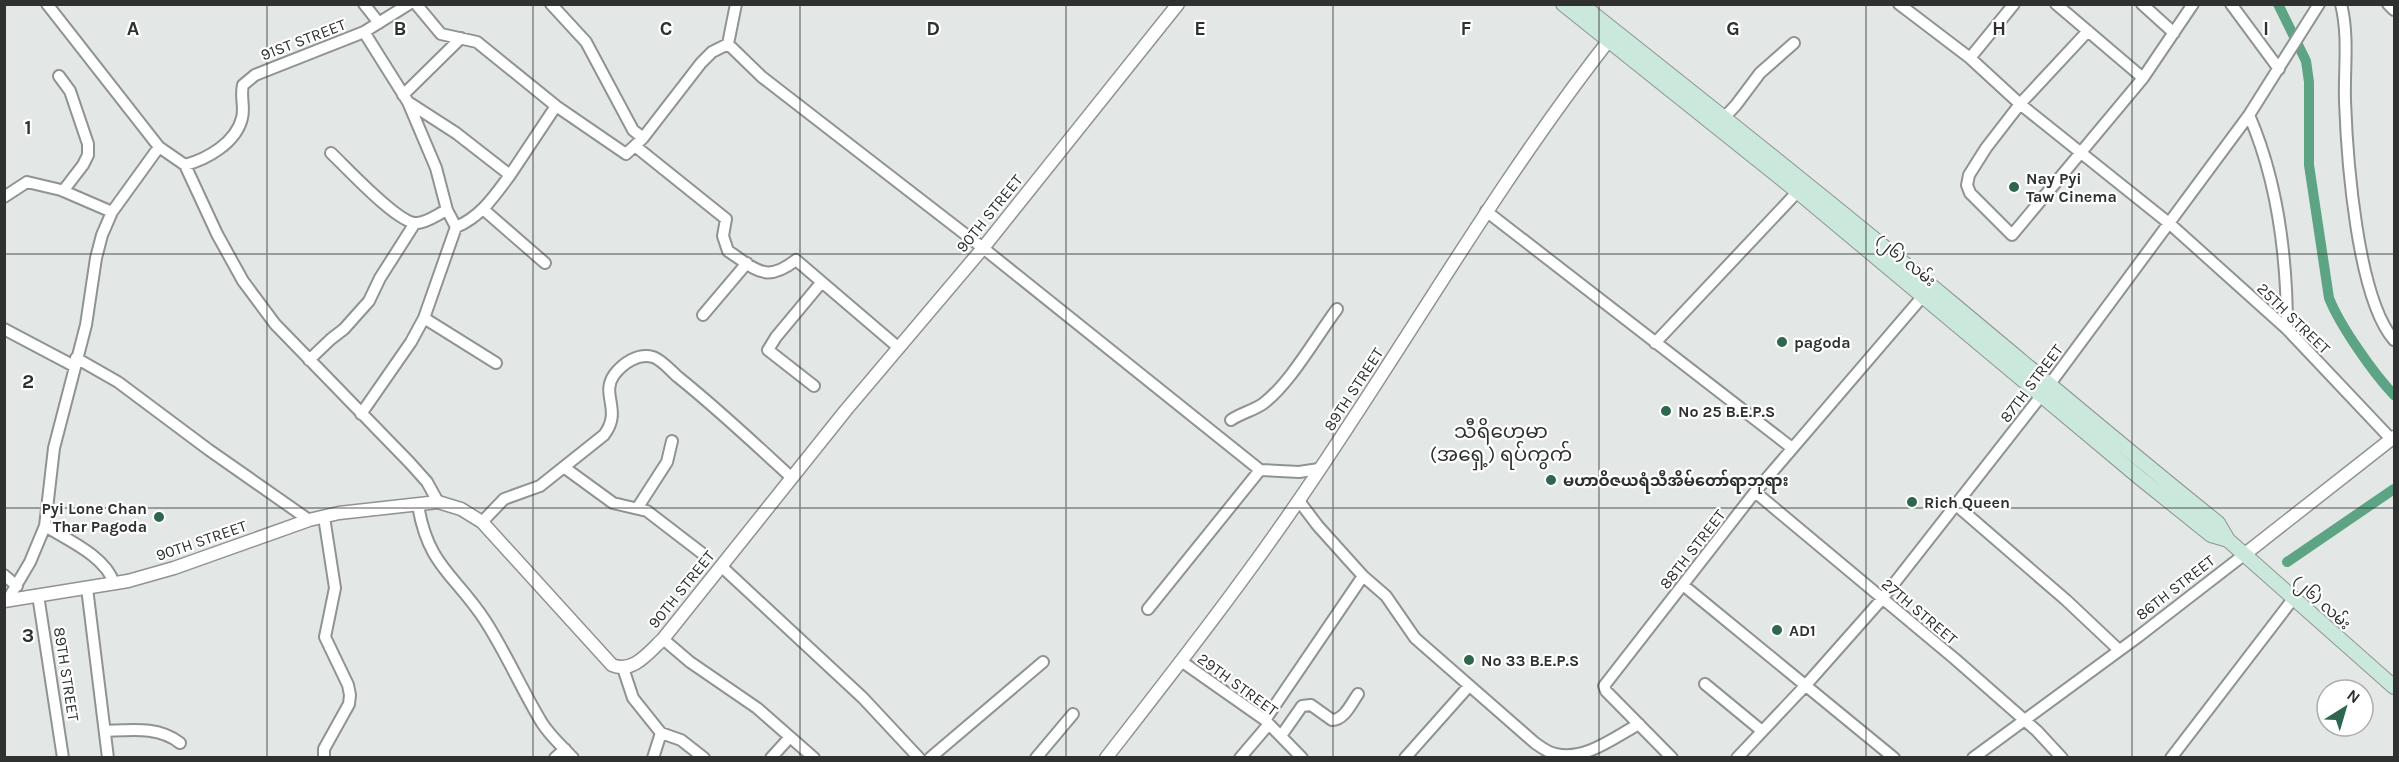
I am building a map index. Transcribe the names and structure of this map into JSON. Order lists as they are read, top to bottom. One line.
{"streets":{"main road":["(၂၆) လမ်း"],"street":["91ST STREET","90TH STREET","25TH STREET","87TH STREET","89TH STREET","88TH STREET","86TH STREET","27TH STREET","29TH STREET"]},"crossings":[["90TH STREET","89TH STREET"],["(၂၆) လမ်း","87TH STREET"],["(၂၆) လမ်း","89TH STREET"],["(၂၆) လမ်း","88TH STREET"],["(၂၆) လမ်း","86TH STREET"],["25TH STREET","87TH STREET"],["25TH STREET","86TH STREET"],["87TH STREET","27TH STREET"],["89TH STREET","29TH STREET"],["88TH STREET","27TH STREET"],["86TH STREET","27TH STREET"]],"districts":["သီရိဟေမာ (အရှေ့) ရပ်ကွက်"],"places":["Nay Pyi Taw Cinema","pagoda","No 25 B.E.P.S","မဟာဝိဇယရံသီအိမ်တော်ရာဘုရား","Rich Queen","Pyi Lone Chan Thar Pagoda","AD1","No 33 B.E.P.S"],"north":"top right","grid":{"columns":["A","B","C","D","E","F","G","H","I"],"rows":["1","2","3"]}}
